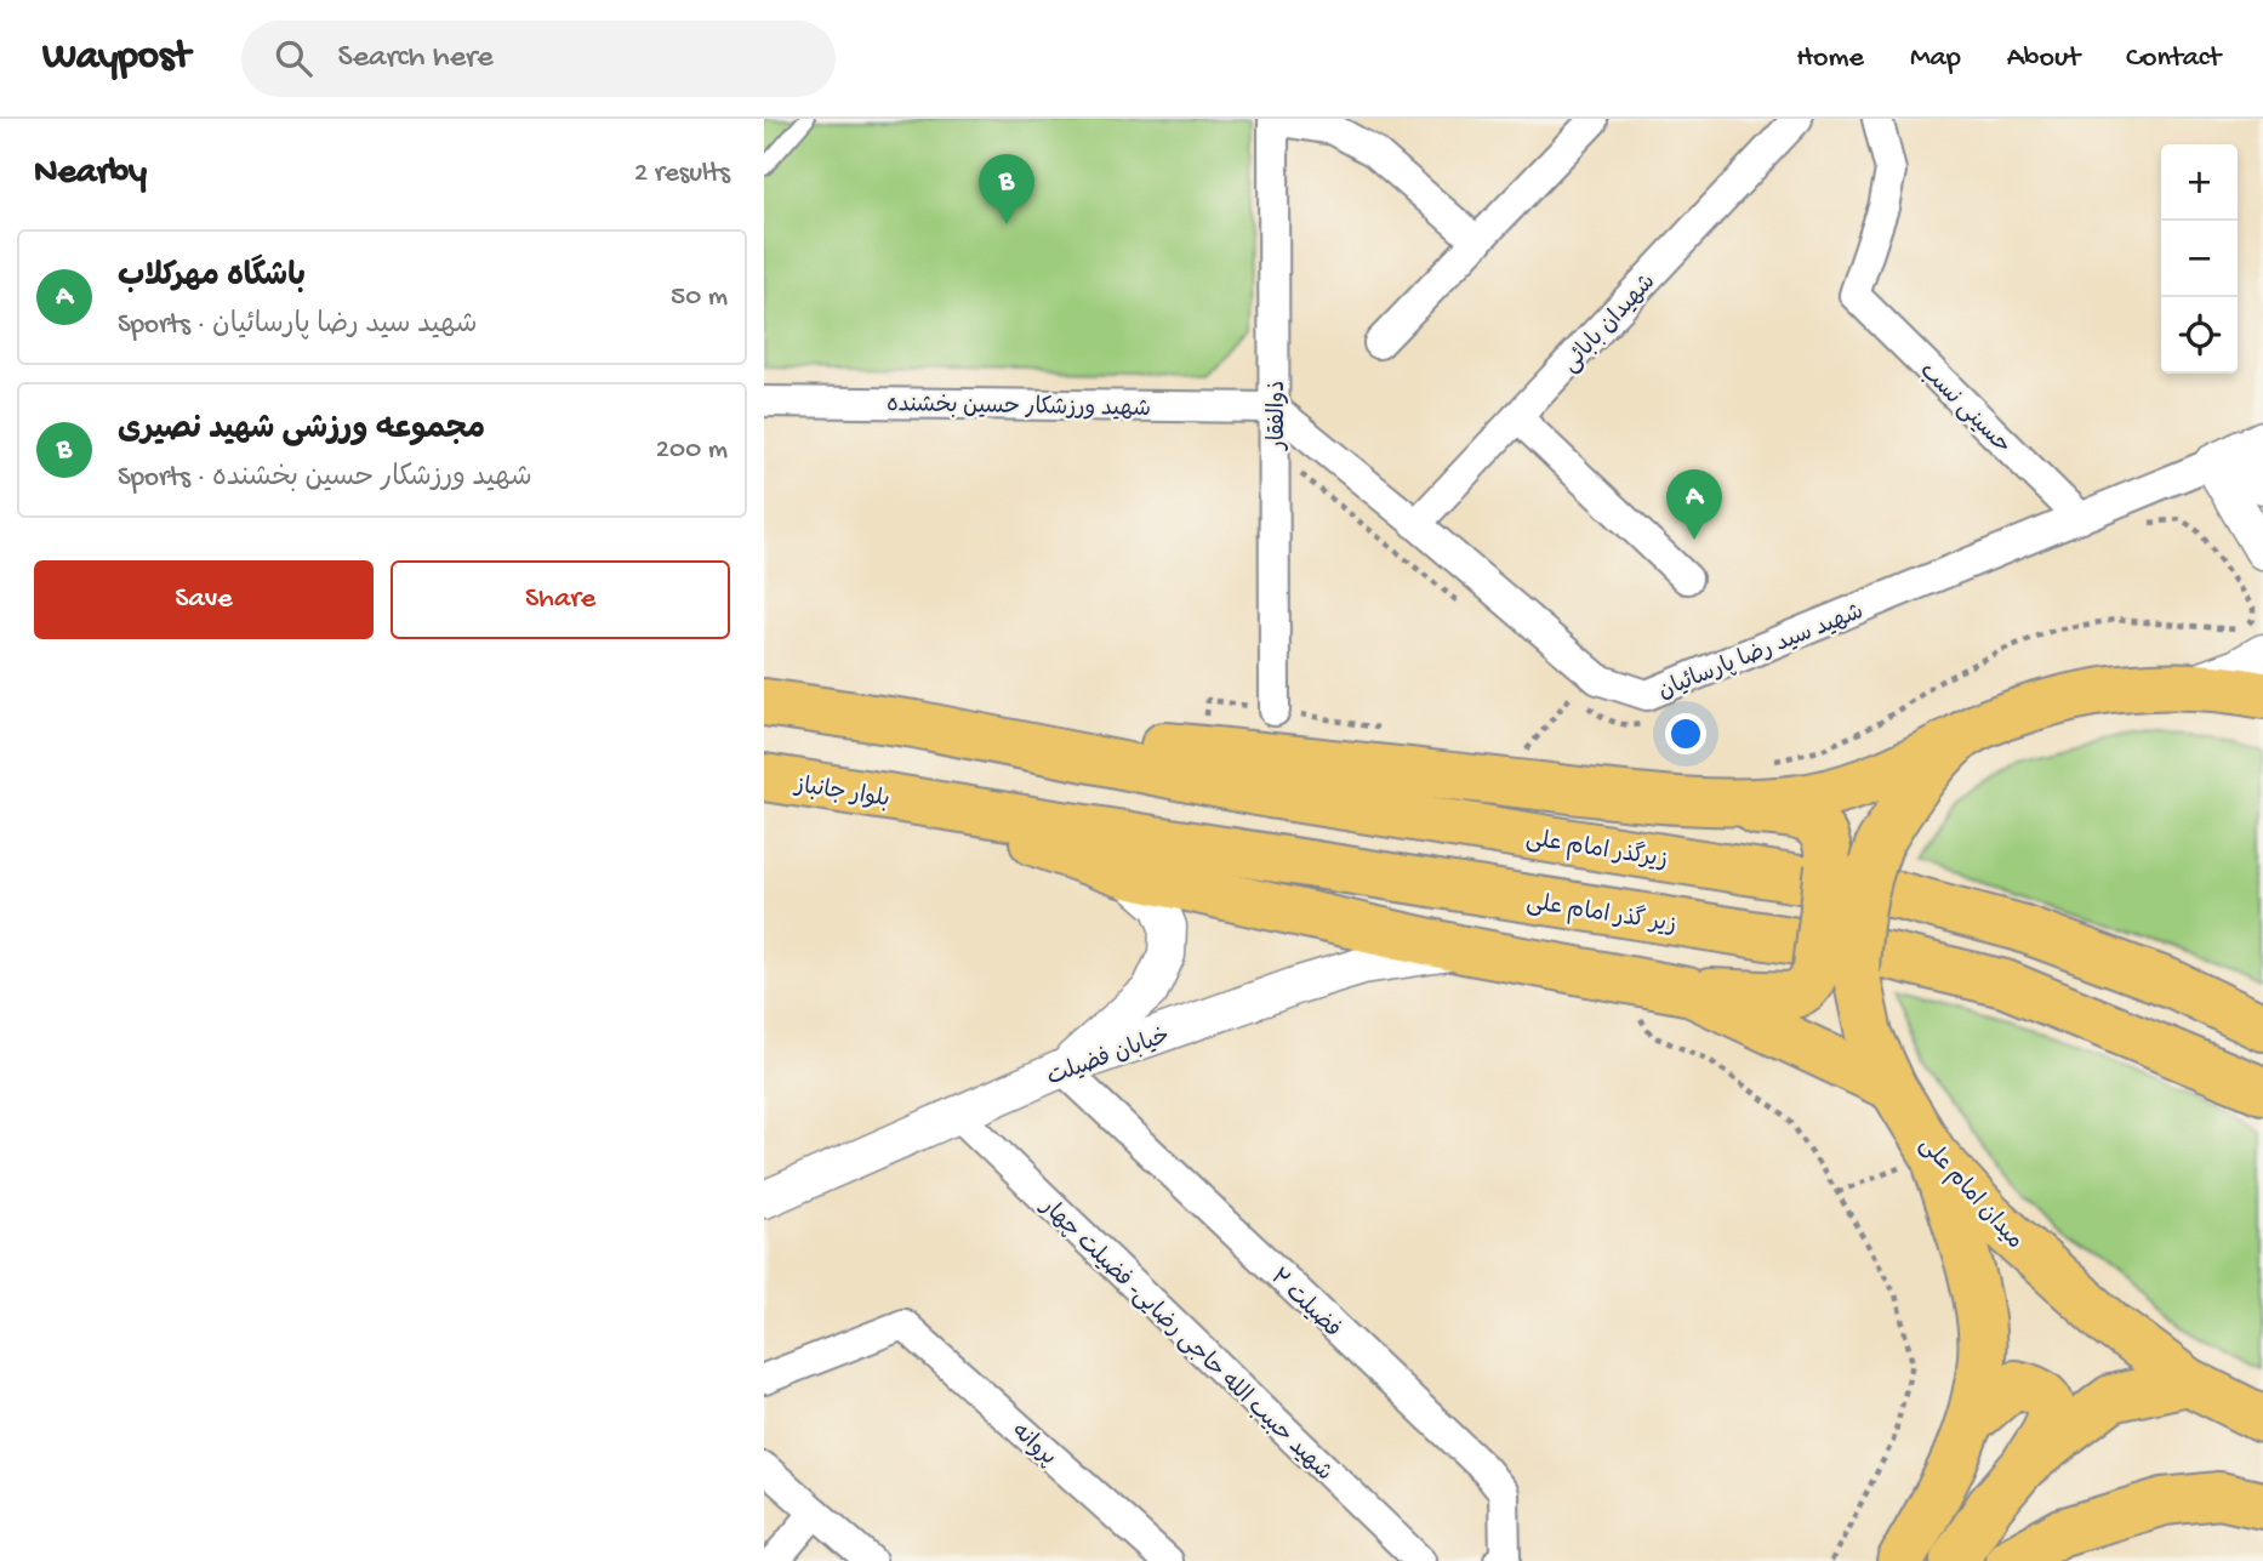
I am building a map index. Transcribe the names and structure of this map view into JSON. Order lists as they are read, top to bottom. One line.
{"streets":{"main road":["بلوار جانباز","زیرگذر امام علی","زیر گذر امام علی","میدان امام علی"],"street":["شهیدان بابائی","شهید ورزشکار حسین بخشنده","حسینی نسب","ذوالفقار","شهید سید رضا پارسائیان","خیابان فضیلت","فضیلت ۲","شهید حبیب الله حاجی رضایی- فضیلت چهار","پروانه"]},"crossings":[["شهیدان بابائی","شهید سید رضا پارسائیان"],["شهید ورزشکار حسین بخشنده","ذوالفقار"],["شهید ورزشکار حسین بخشنده","شهید سید رضا پارسائیان"],["حسینی نسب","شهید سید رضا پارسائیان"],["ذوالفقار","شهید سید رضا پارسائیان"],["بلوار جانباز","زیر گذر امام علی"],["خیابان فضیلت","فضیلت ۲"],["خیابان فضیلت","شهید حبیب الله حاجی رضایی- فضیلت چهار"]],"page":{"header":"Waypost","search":"Search here","nav":["Home","Map","About","Contact"],"heading":["Nearby","2 results"],"map_buttons":["+","−"],"pins":["B","A"],"list":[{"mark":"A","name":"باشگاه مهرکلاب","note":"Sports · شهید سید رضا پارسائیان","value":"50 m"},{"mark":"B","name":"مجموعه ورزشی شهید نصیری","note":"Sports · شهید ورزشکار حسین بخشنده","value":"200 m"}],"buttons":["Save","Share"]}}
